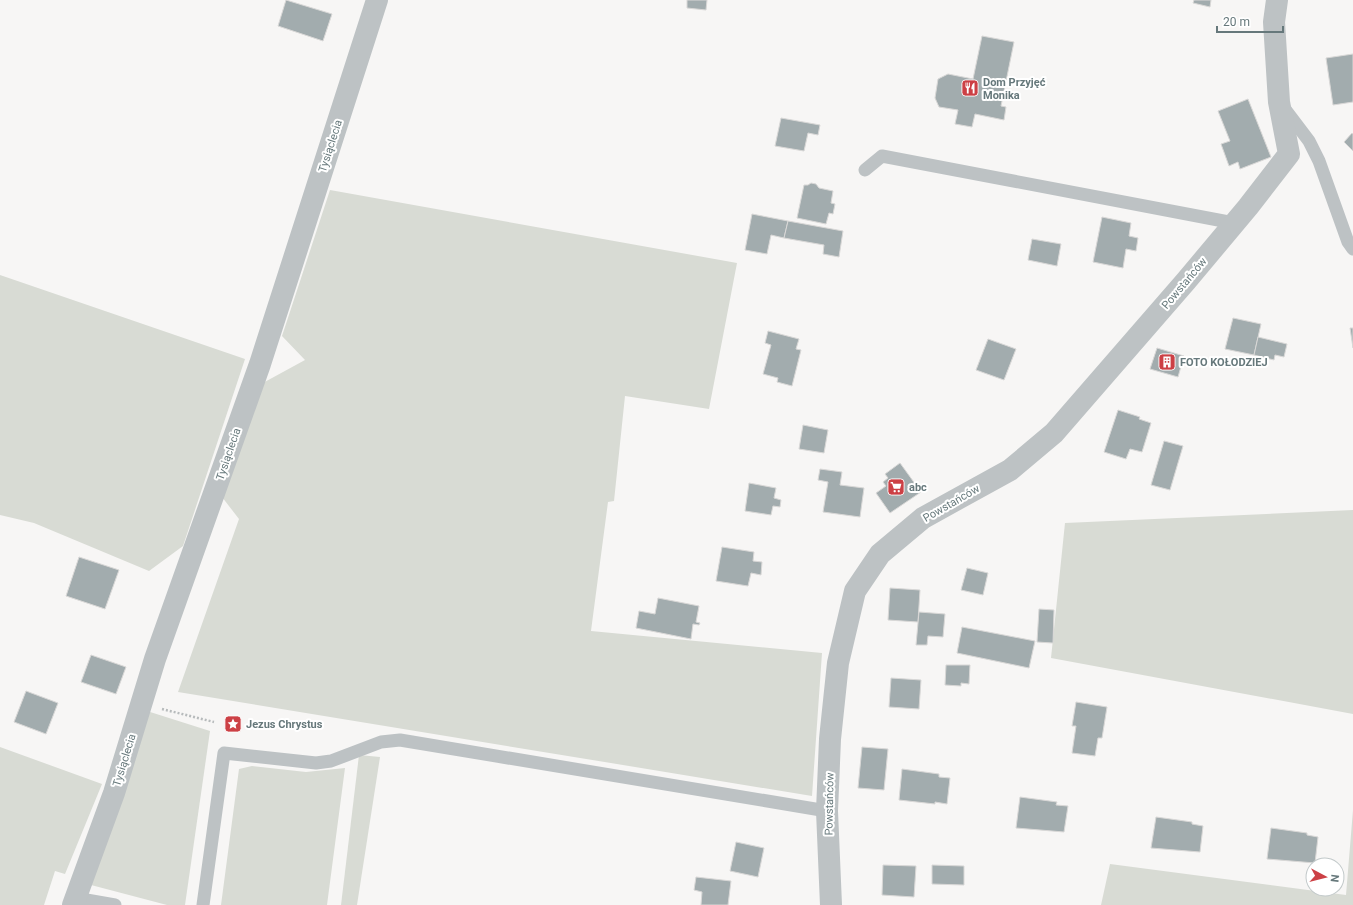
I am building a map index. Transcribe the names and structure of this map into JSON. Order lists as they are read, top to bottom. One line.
{"streets":{"street":["Tysiąclecia","Powstańców"]},"places":{"restaurant":["Dom Przyjęć Monika"],"building":["FOTO KOŁODZIEJ"],"supermarket":["abc"],"place":["Jezus Chrystus"]},"scale_bar":"20 m","north":"right"}
